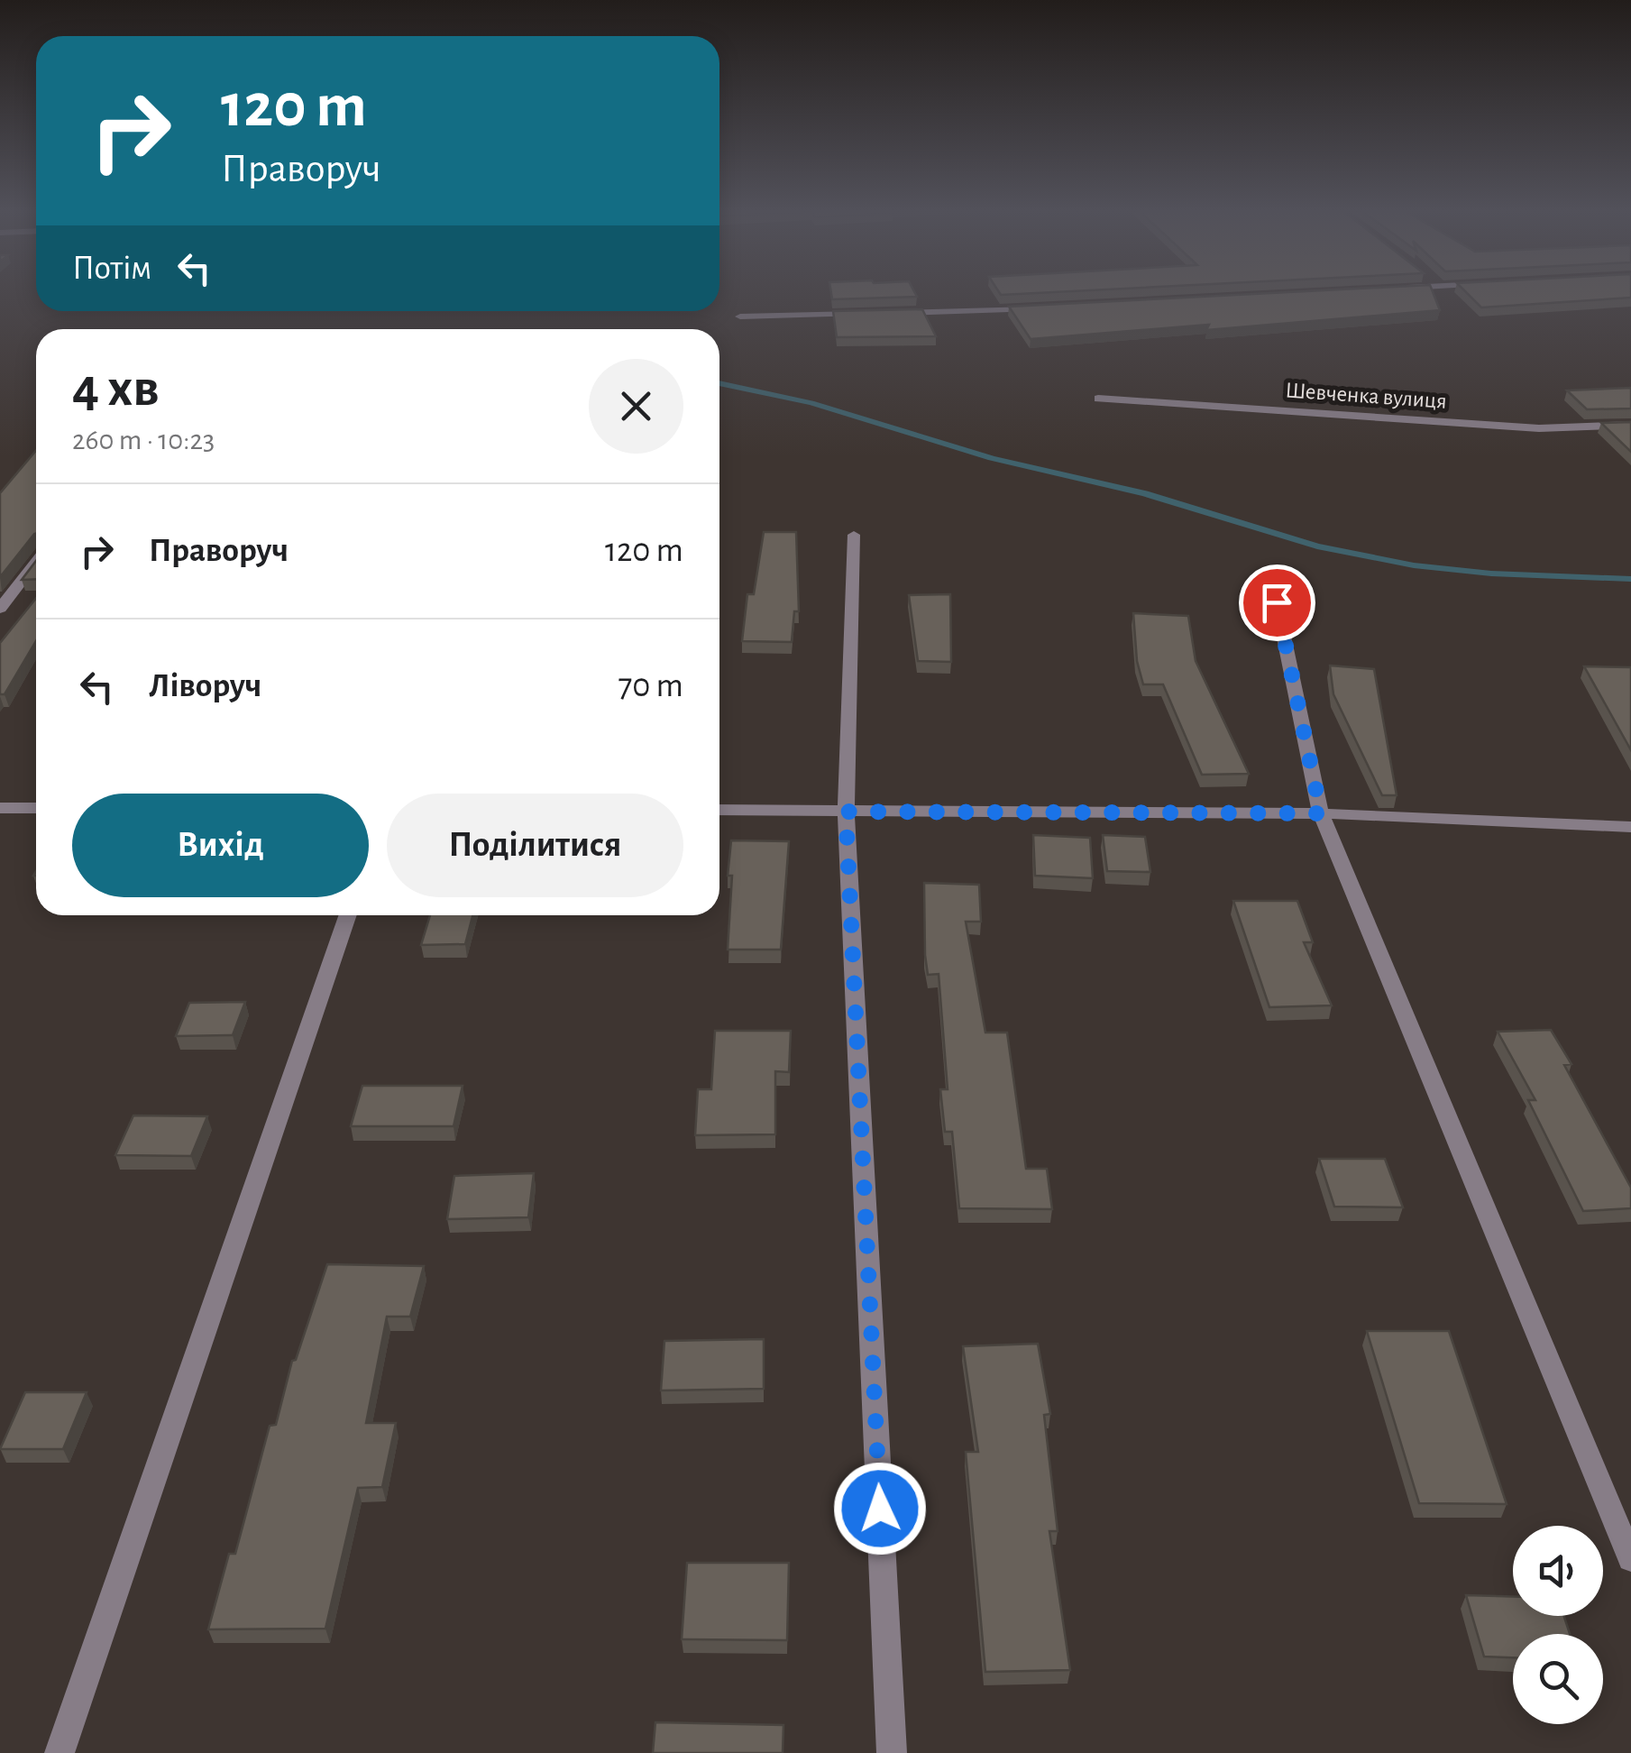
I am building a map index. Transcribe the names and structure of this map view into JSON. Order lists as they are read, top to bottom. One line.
{"streets":{"street":["Шевченка вулиця"]},"page":{"turn":["120 m","Праворуч"],"then":"Потім","heading":["4 хв","260 m · 10:23"],"list":[{"name":"Праворуч","value":"120 m"},{"name":"Ліворуч","value":"70 m"}],"buttons":["Вихід","Поділитися"]}}
